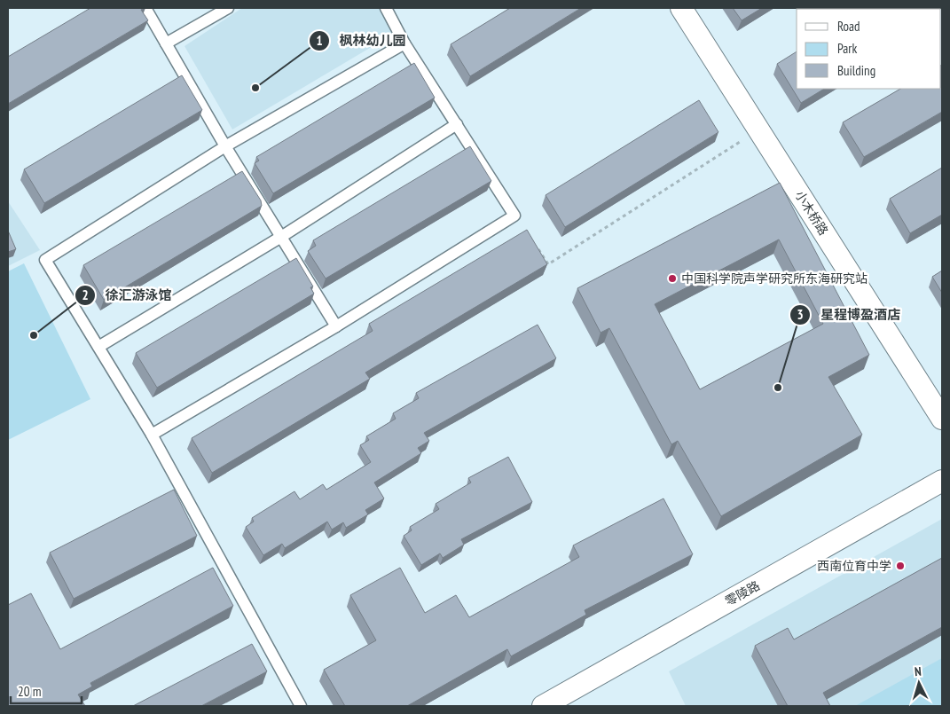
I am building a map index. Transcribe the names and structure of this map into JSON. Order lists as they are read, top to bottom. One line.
{"streets":{"street":["小木桥路","零陵路"]},"places":["枫林幼儿园","中国科学院声学研究所东海研究站","徐汇游泳馆","星程博盈酒店","西南位育中学"],"legend":["Road","Park","Building"],"scale_bar":"20 m","north":"top"}
